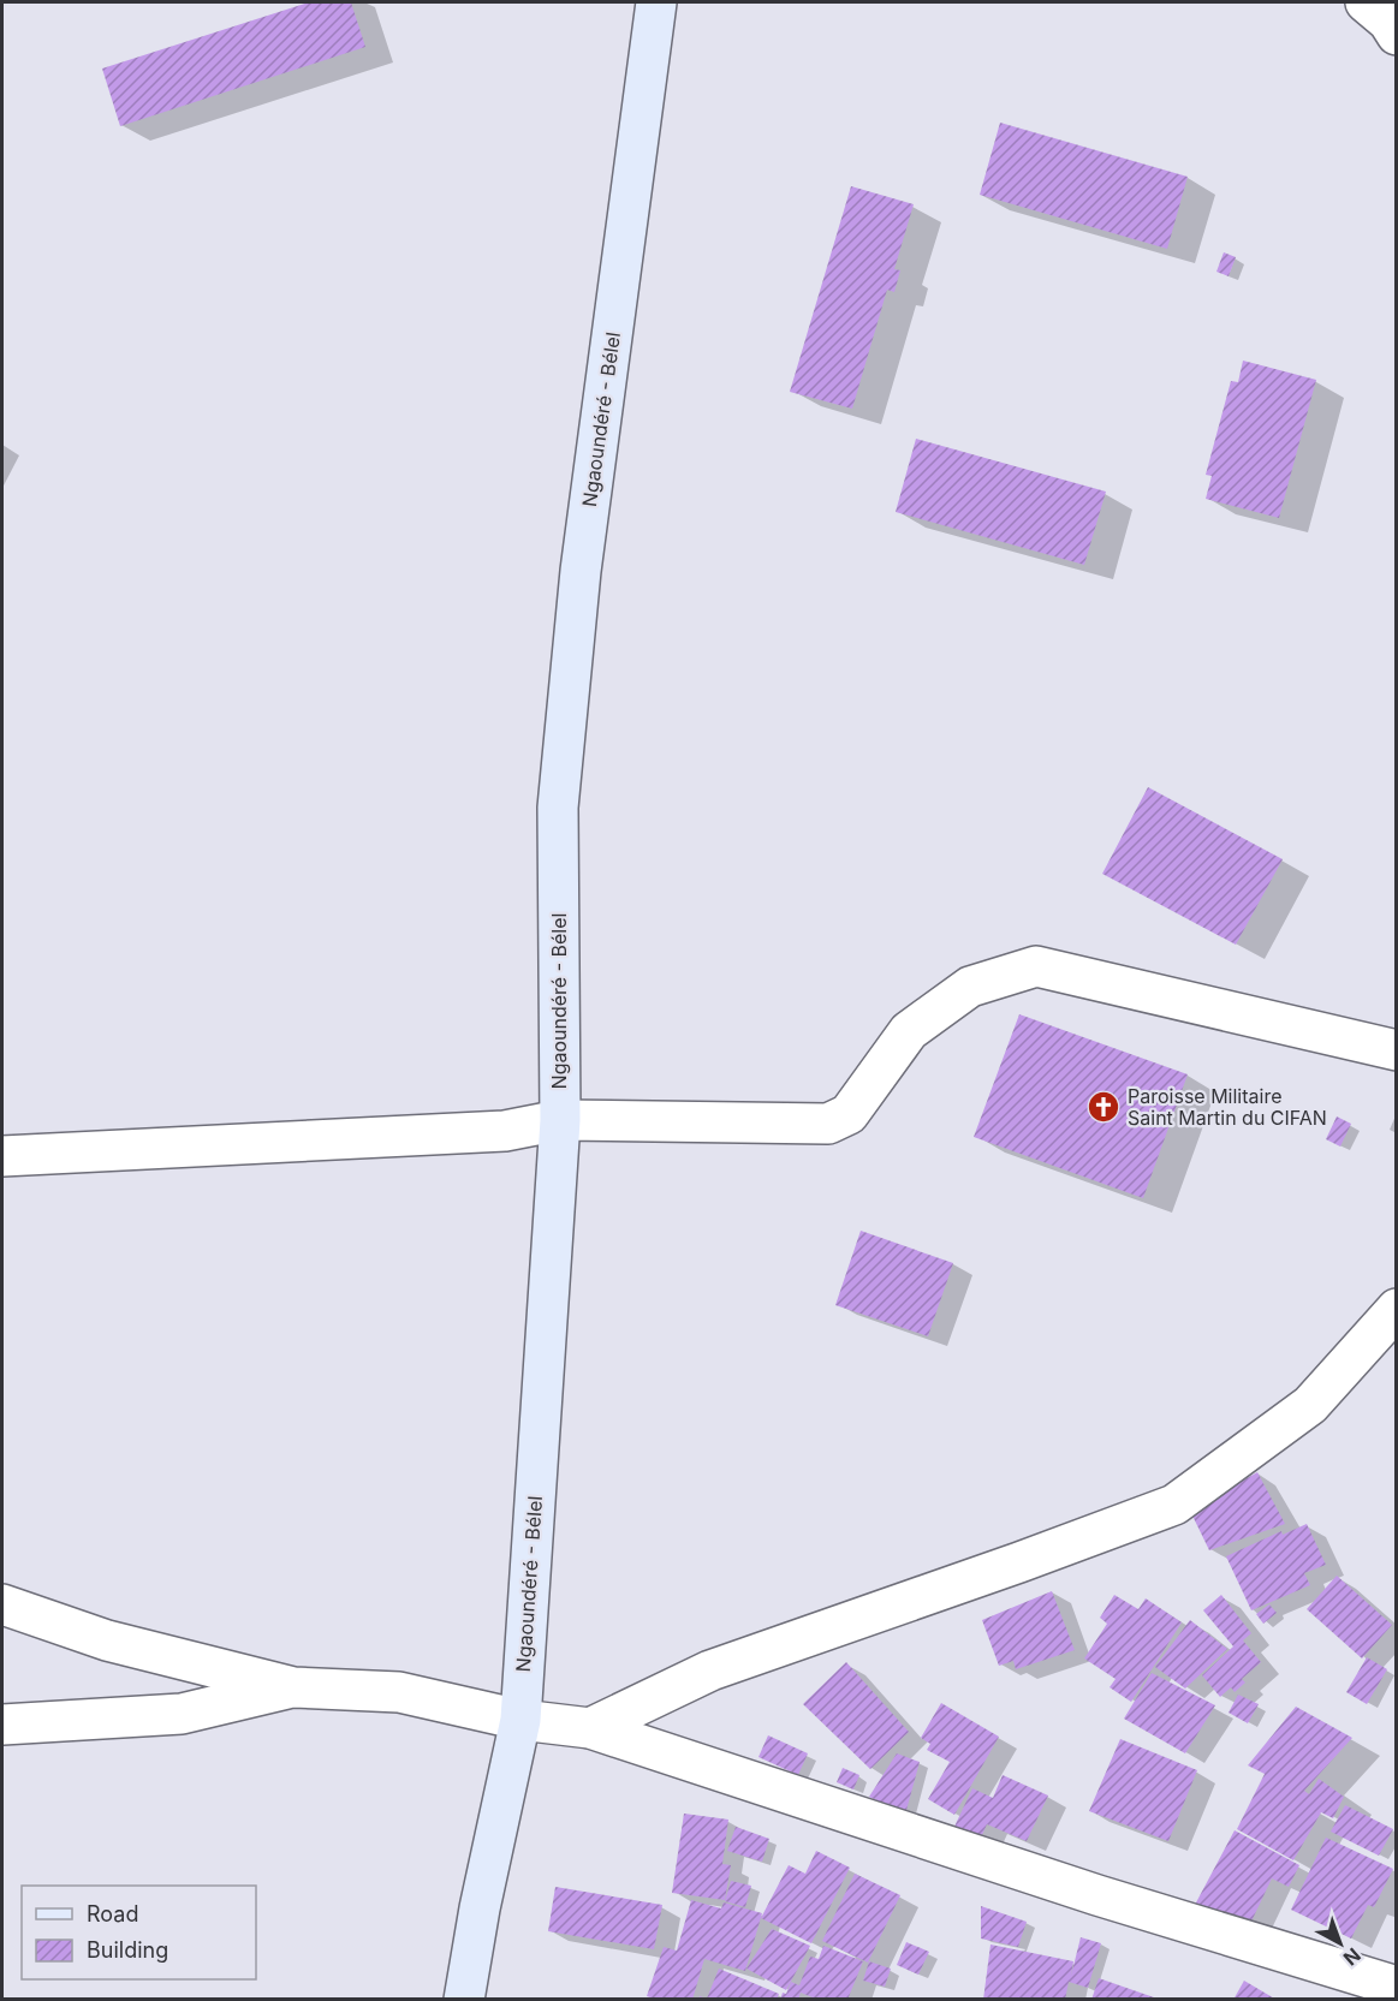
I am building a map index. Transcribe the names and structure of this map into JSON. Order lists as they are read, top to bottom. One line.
{"streets":{"main road":["Ngaoundéré - Bélel"]},"places":{"church":["Paroisse Militaire Saint Martin du CIFAN"]},"legend":["Road","Building"],"north":"bottom right"}
